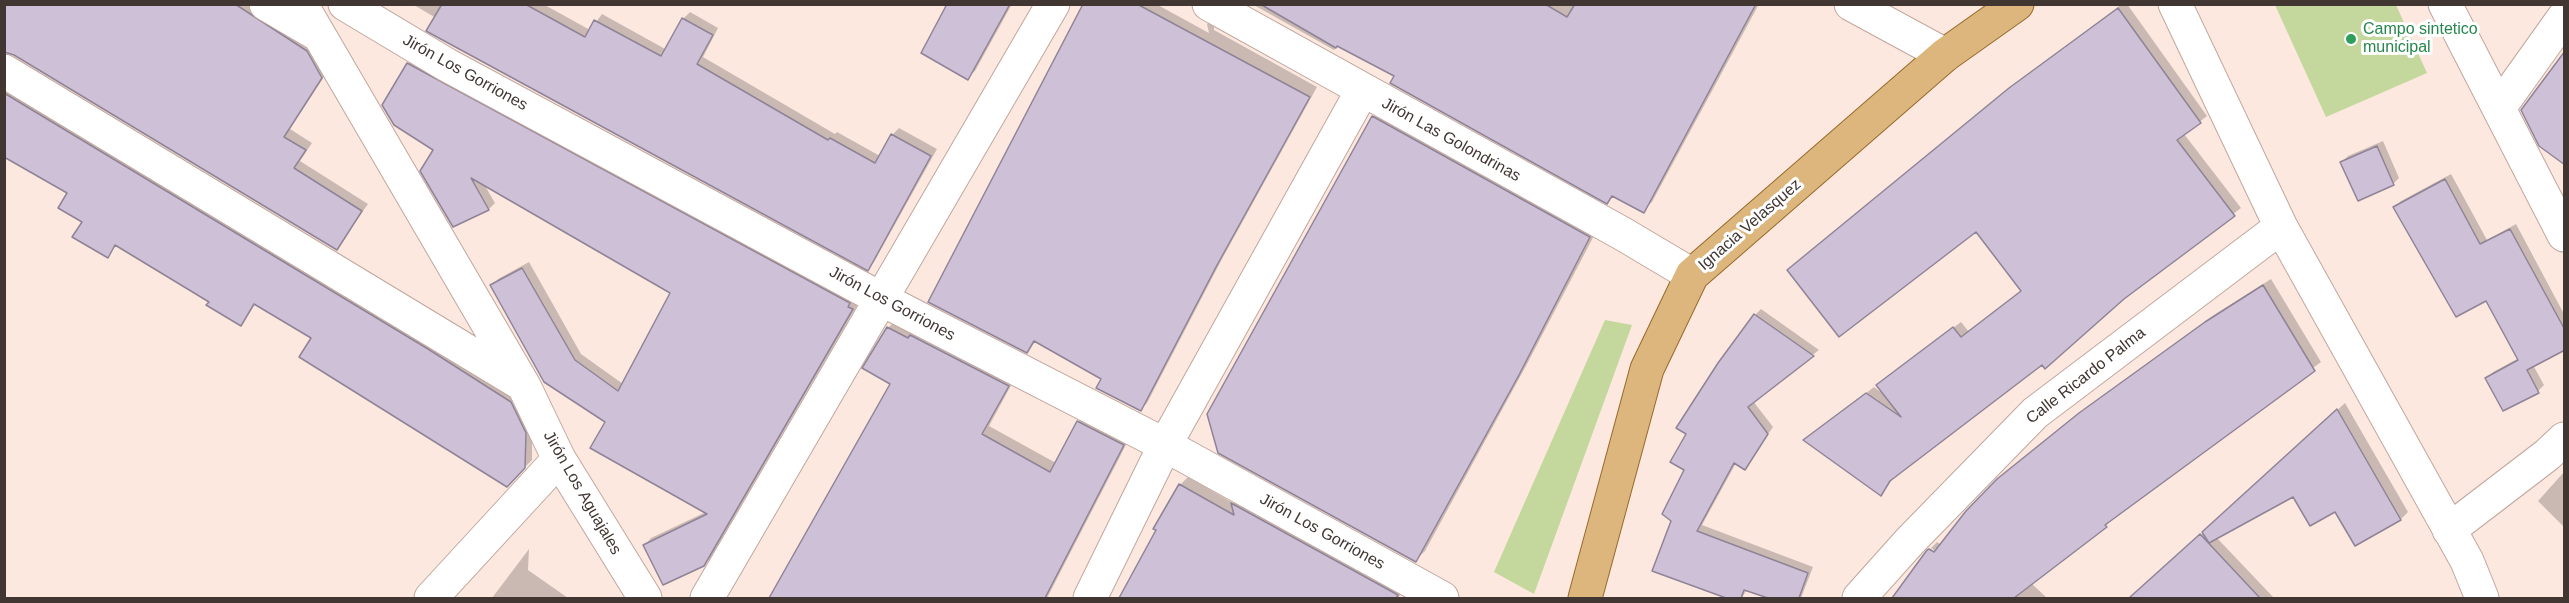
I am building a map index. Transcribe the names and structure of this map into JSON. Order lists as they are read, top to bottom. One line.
{"streets":{"main road":["Ignacia Velasquez"],"street":["Jirón Los Gorriones","Jirón Las Golondrinas","Calle Ricardo Palma","Jirón Los Aguajales"]},"crossings":[["Jirón Las Golondrinas","Ignacia Velasquez"]],"places":["Campo sintetico municipal"]}
